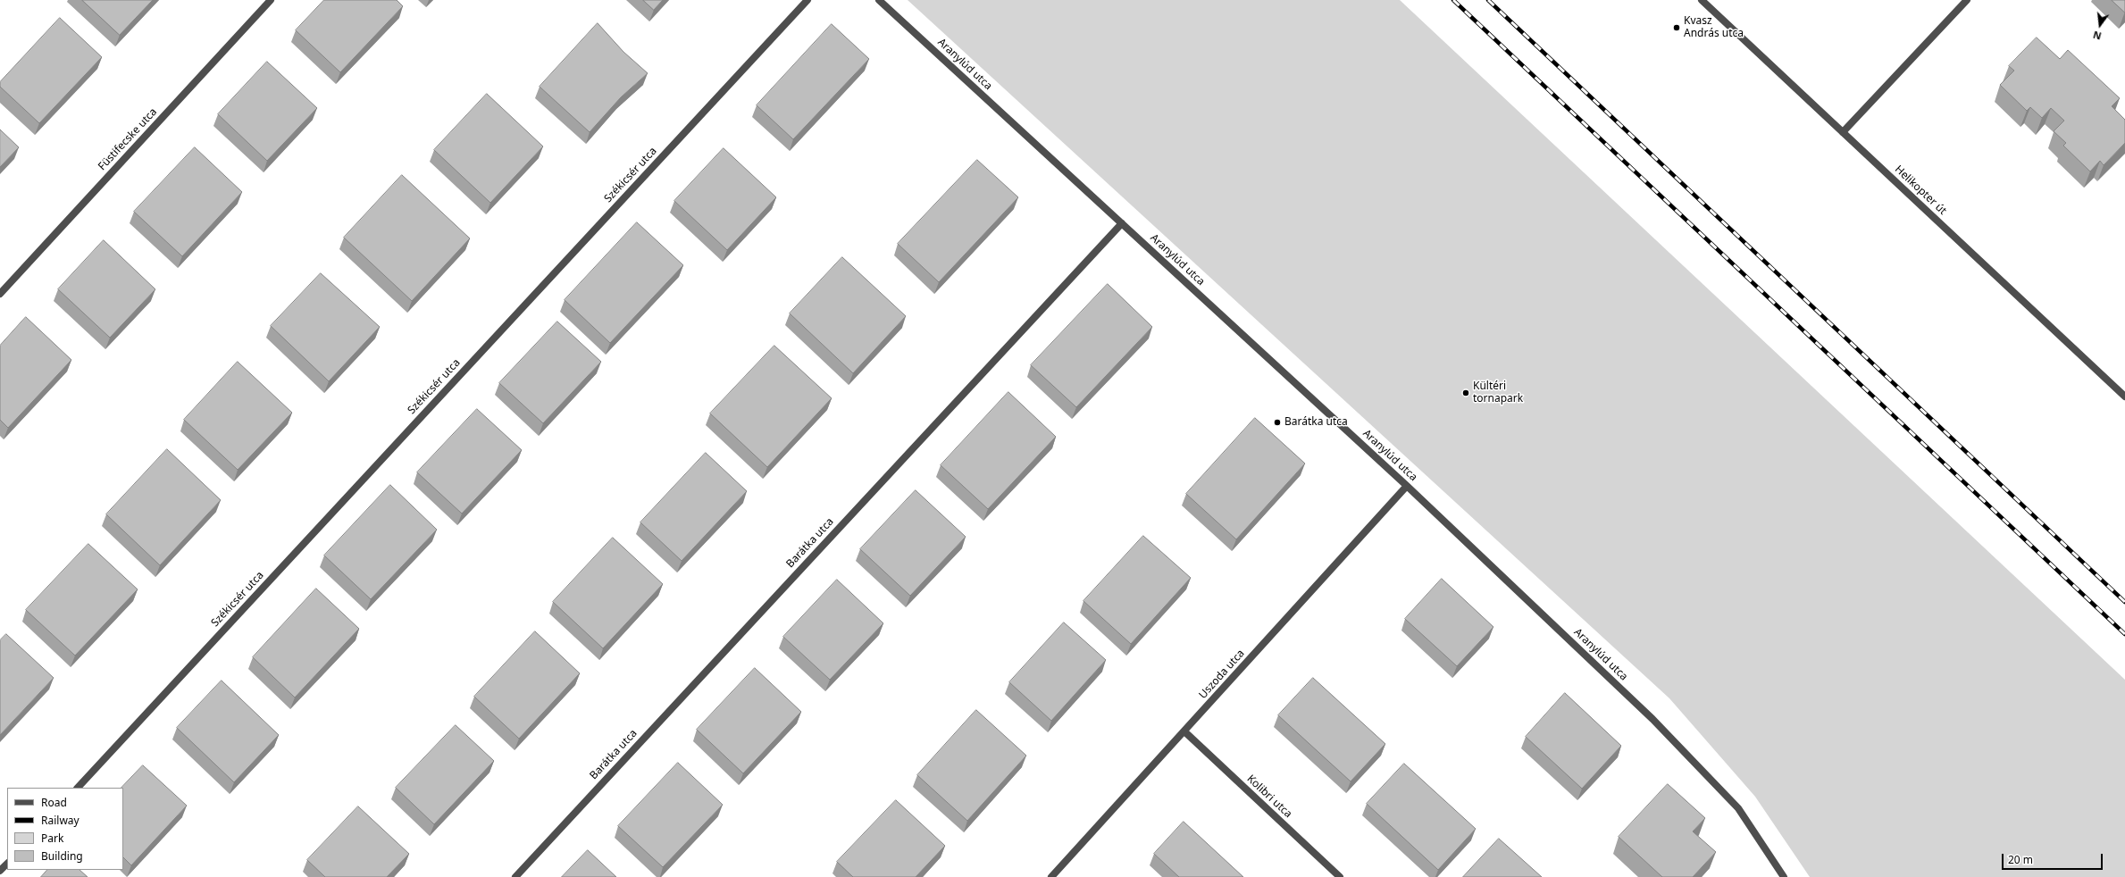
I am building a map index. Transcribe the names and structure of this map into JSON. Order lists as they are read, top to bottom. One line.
{"streets":{"street":["Aranylúd utca","Füstifecske utca","Székicsér utca","Helikopter út","Barátka utca","Uszoda utca","Kolibri utca"]},"crossings":[["Aranylúd utca","Barátka utca"],["Aranylúd utca","Uszoda utca"],["Uszoda utca","Kolibri utca"]],"places":["Kvasz András utca","Kültéri tornapark","Barátka utca"],"legend":["Road","Railway","Park","Building"],"scale_bar":"20 m","north":"bottom"}
